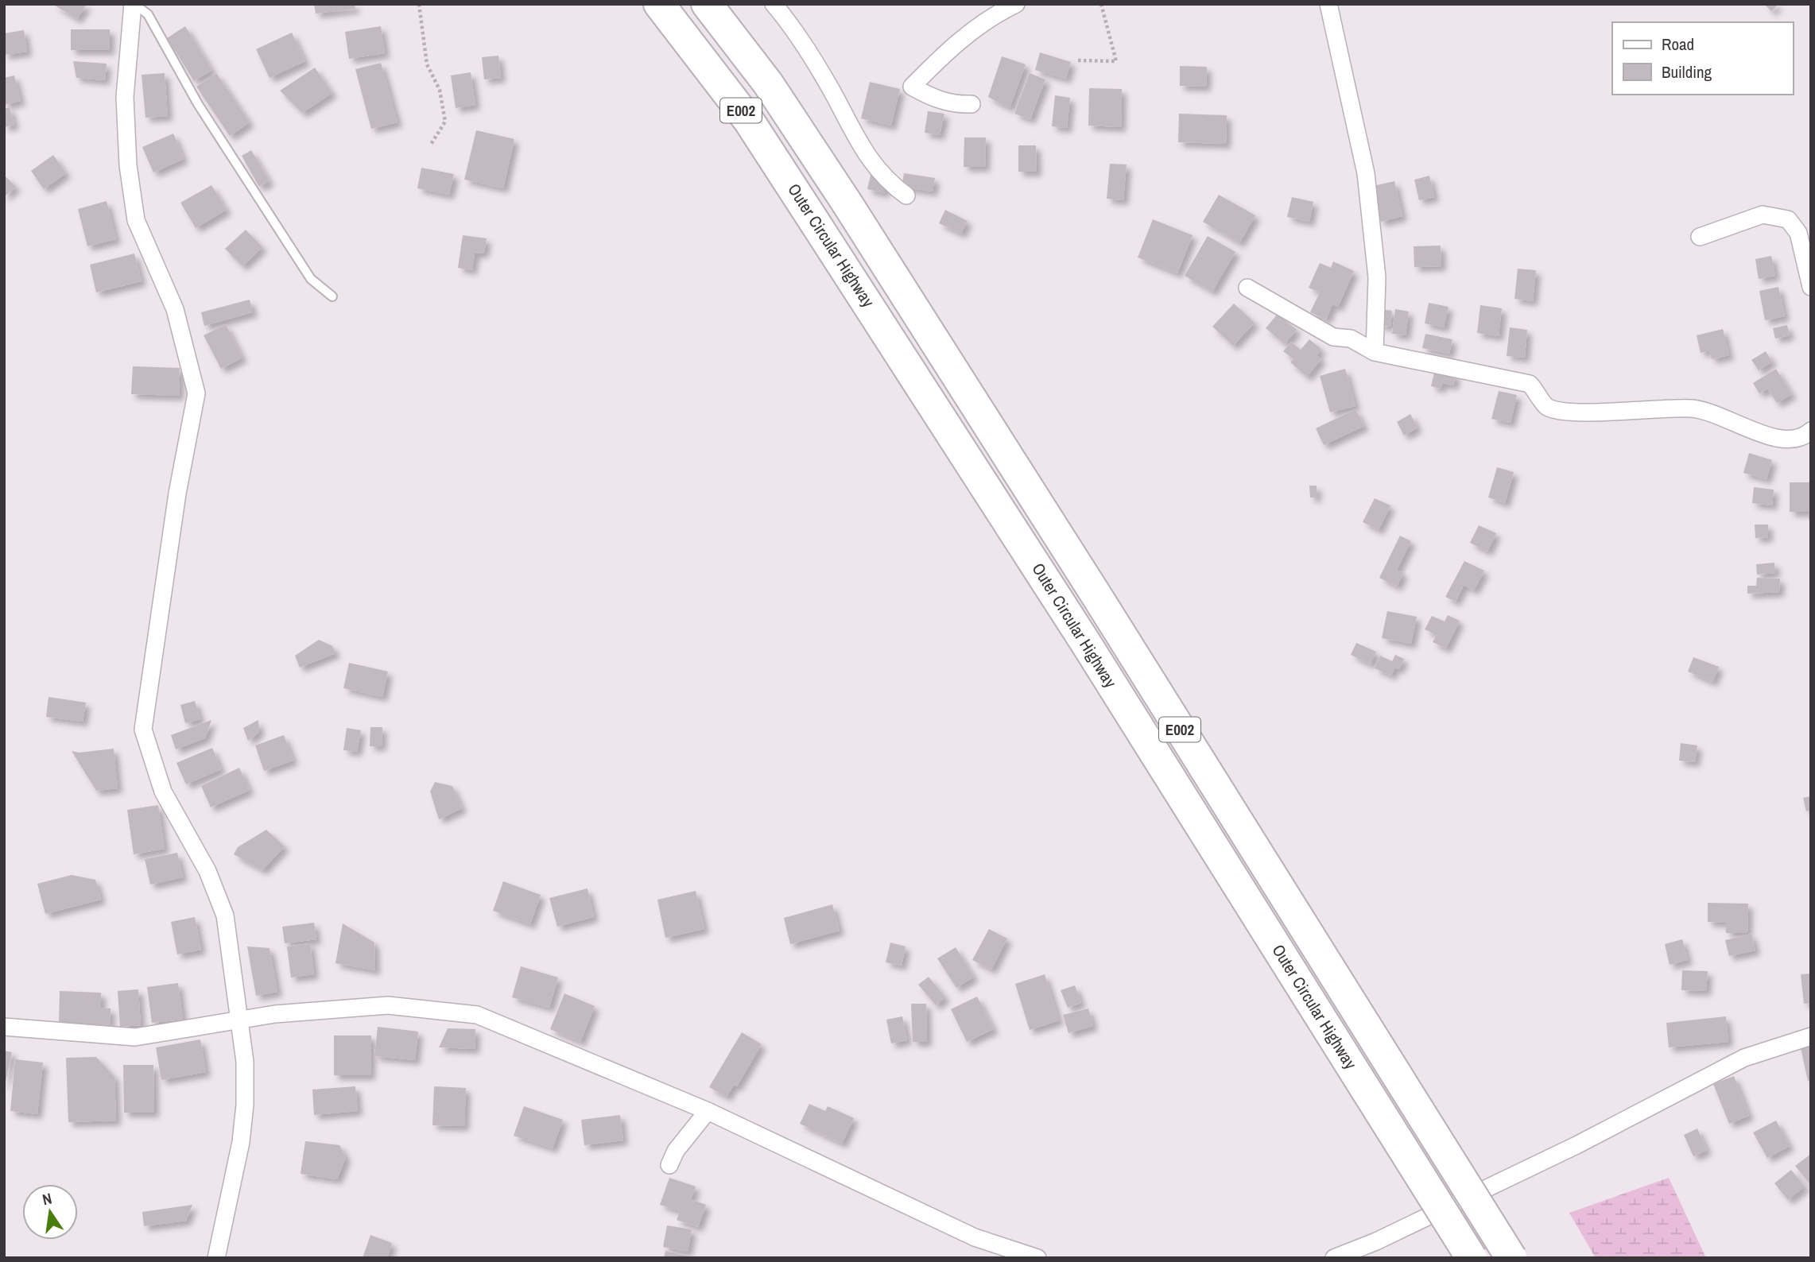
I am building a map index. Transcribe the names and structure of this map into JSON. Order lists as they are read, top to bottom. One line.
{"streets":{"highway":["E002","Outer Circular Highway"]},"legend":["Road","Building"],"north":"top"}
